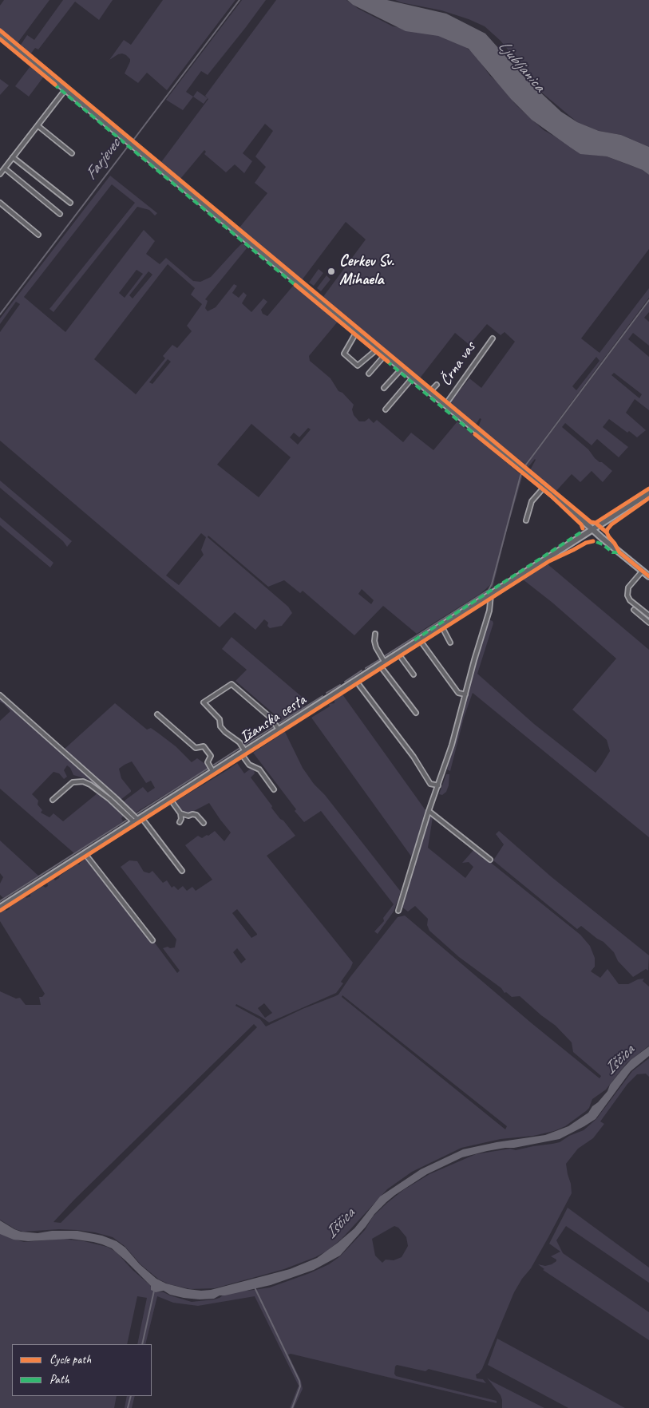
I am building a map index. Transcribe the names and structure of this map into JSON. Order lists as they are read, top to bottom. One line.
{"streets":{"street":["Črna vas","Ižanska cesta"]},"crossings":[["Črna vas","Ižanska cesta"]],"water":["Ljubljanica","Farjevec","Iščica"],"places":["Cerkev Sv. Mihaela"],"legend":["Cycle path","Path"]}
